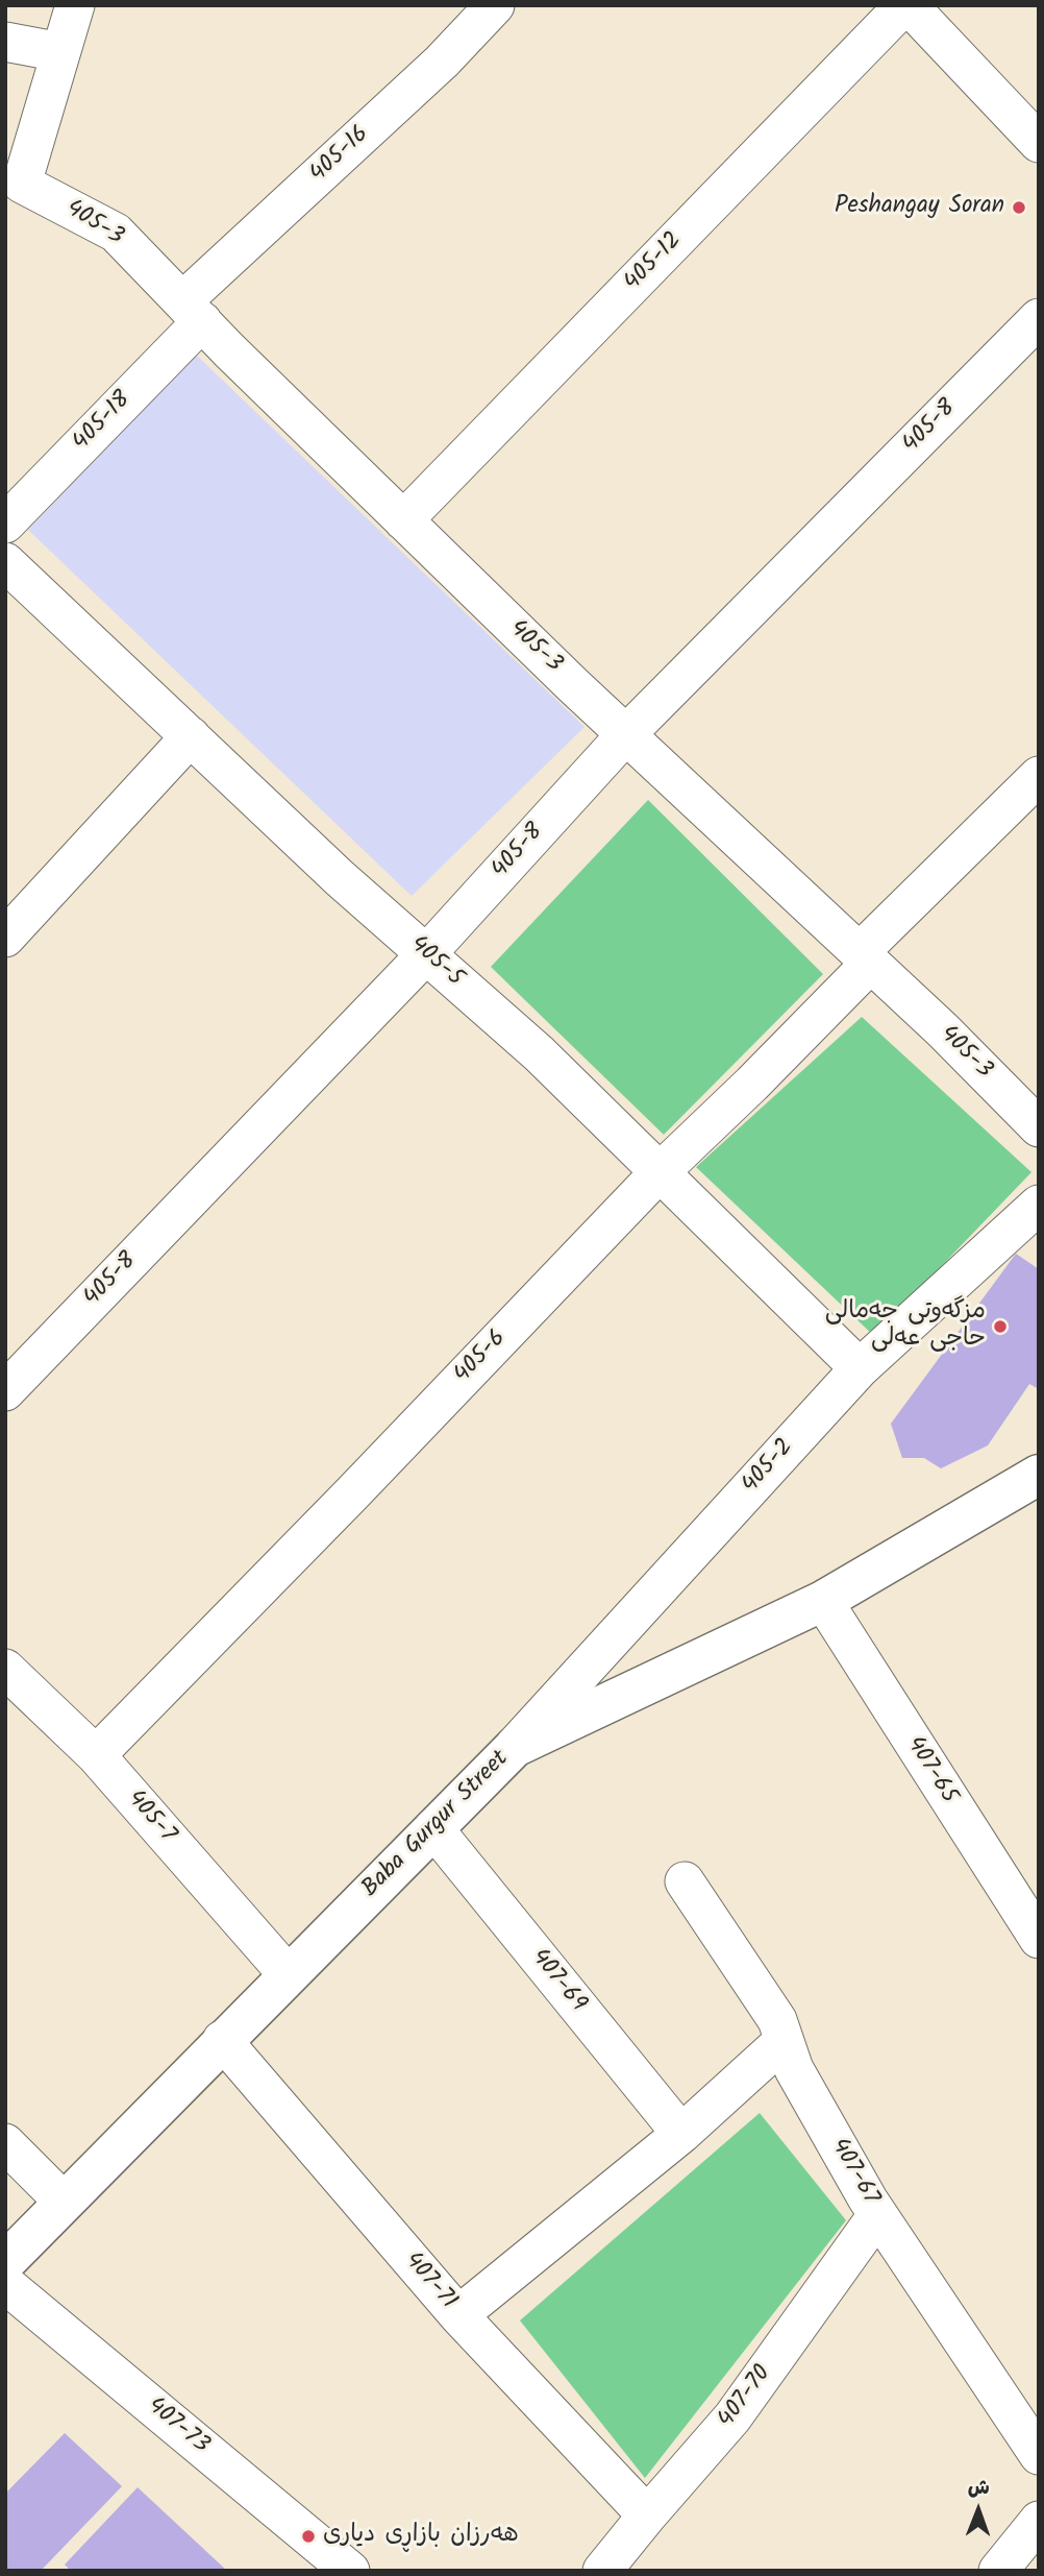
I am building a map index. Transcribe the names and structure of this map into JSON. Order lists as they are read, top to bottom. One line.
{"streets":{"street":["405-16","405-3","405-12","405-18","405-8","405-5","405-6","405-2","407-65","405-7","Baba Gurgur Street","407-69","407-67","407-71","407-70","407-73"]},"crossings":[["405-16","405-3"],["405-16","405-18"],["405-3","405-12"],["405-3","405-18"],["405-3","405-8"],["405-3","405-6"],["405-8","405-5"],["405-5","405-6"],["405-5","405-2"],["405-6","405-7"],["405-2","Baba Gurgur Street"],["407-65","Baba Gurgur Street"],["405-7","Baba Gurgur Street"],["Baba Gurgur Street","407-69"],["Baba Gurgur Street","407-71"],["407-67","407-70"],["407-71","407-70"]],"places":["Peshangay Soran","مزگەوتی جەمالی حاجی عەلی","هەرزان بازاڕی دیاری"],"north":"top"}
